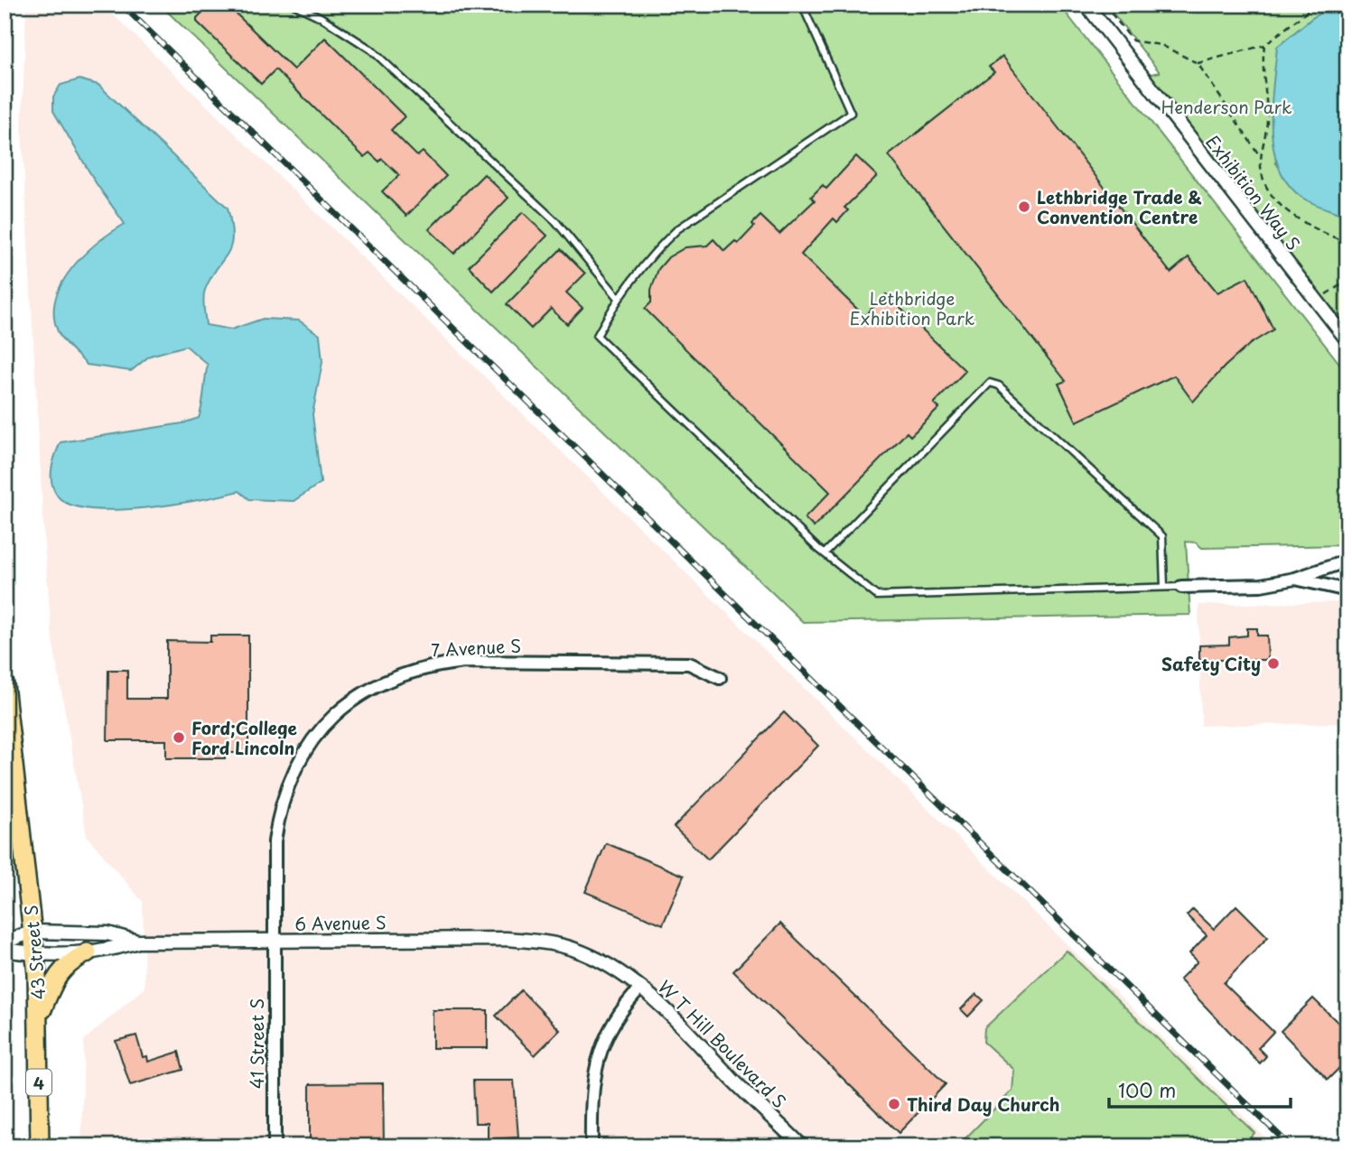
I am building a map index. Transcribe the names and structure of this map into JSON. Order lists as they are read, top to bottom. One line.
{"streets":{"highway":["43 Street S","4"],"street":["Exhibition Way S","7 Avenue S","6 Avenue S","41 Street S","W T Hill Boulevard S"]},"crossings":[["7 Avenue S","6 Avenue S"],["7 Avenue S","41 Street S"],["6 Avenue S","43 Street S"],["6 Avenue S","41 Street S"],["6 Avenue S","W T Hill Boulevard S"]],"parks":["Henderson Park","Lethbridge Exhibition Park"],"places":["Lethbridge Trade & Convention Centre","Safety City","Ford;College Ford Lincoln","Third Day Church"],"scale_bar":"100 m"}
